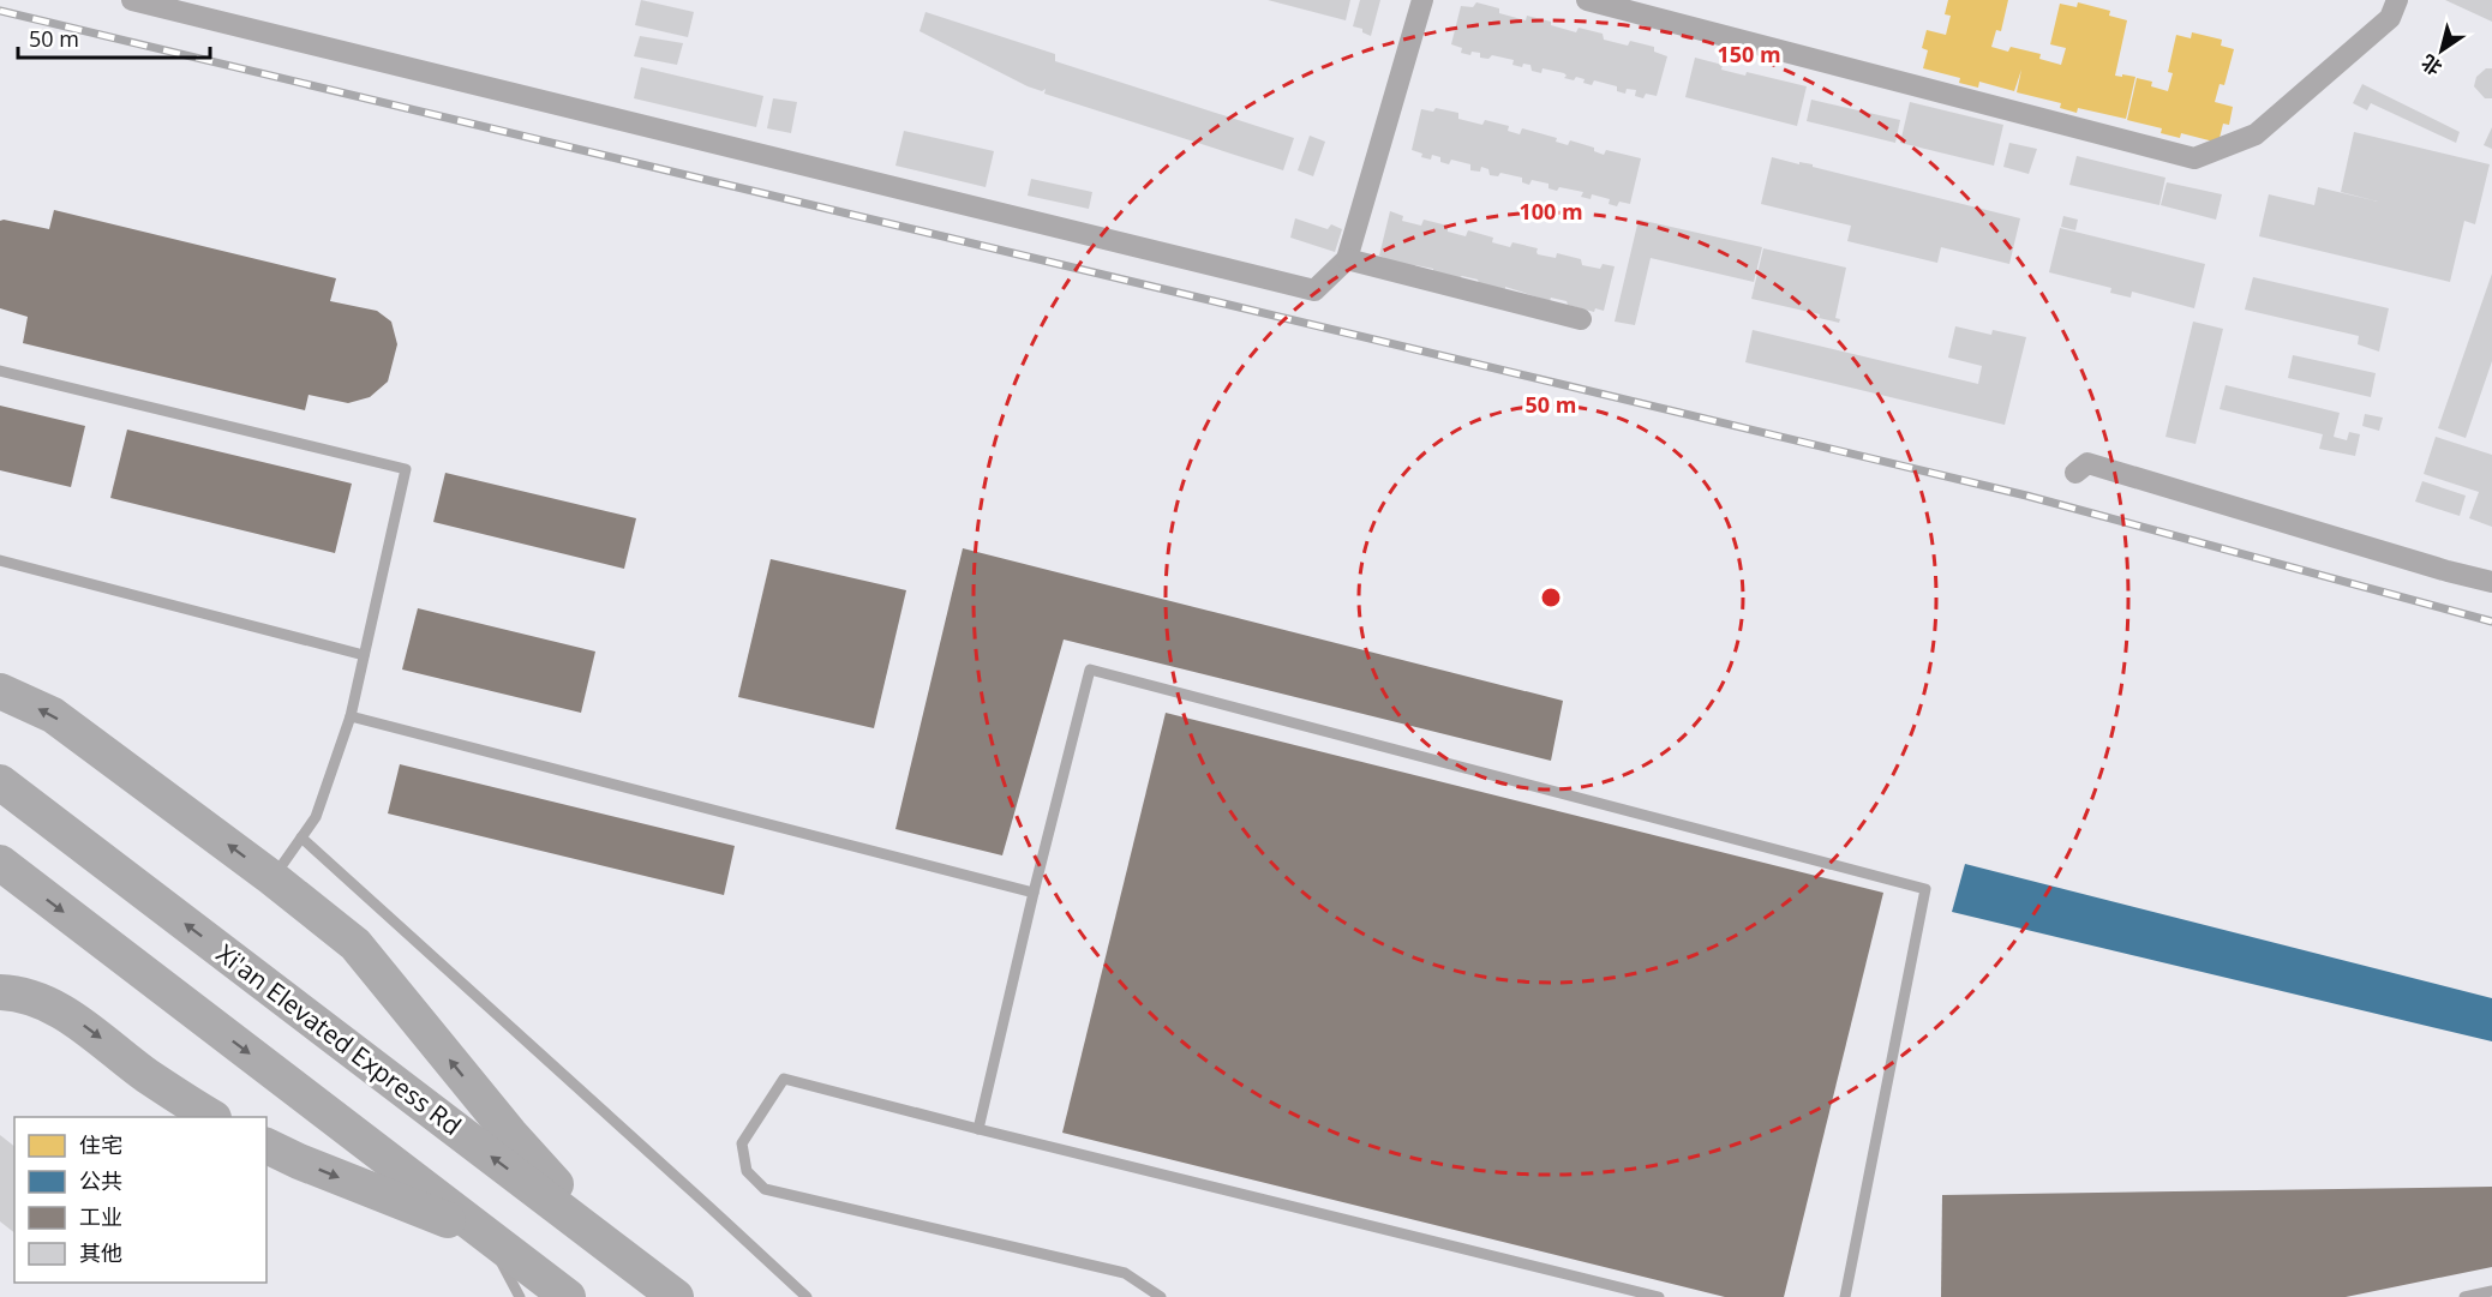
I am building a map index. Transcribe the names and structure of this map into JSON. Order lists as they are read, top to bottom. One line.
{"streets":{"highway":["Xi'an Elevated Express Rd"]},"legend":["住宅","公共","工业","其他"],"scale_bar":"50 m","north":"bottom left","rings":["150 m","100 m","50 m"]}
